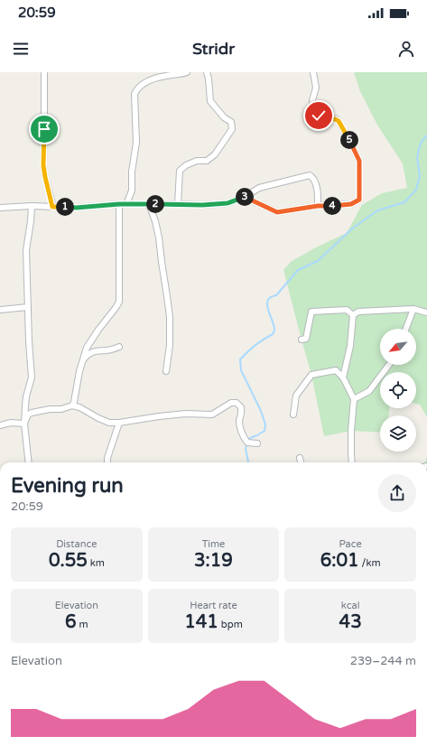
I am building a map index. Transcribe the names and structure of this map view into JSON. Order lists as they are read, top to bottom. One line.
{"north":"bottom left","page":{"status":"20:59","header":"Stridr","pins":["5","3","2","4","1"],"heading":["Evening run","20:59"],"stats":[["Distance","0.55 km"],["Time","3:19"],["Pace","6:01 /km"],["Elevation","6 m"],["Heart rate","141 bpm"],["kcal","43"]],"chart":["Elevation","239–244 m"]}}
